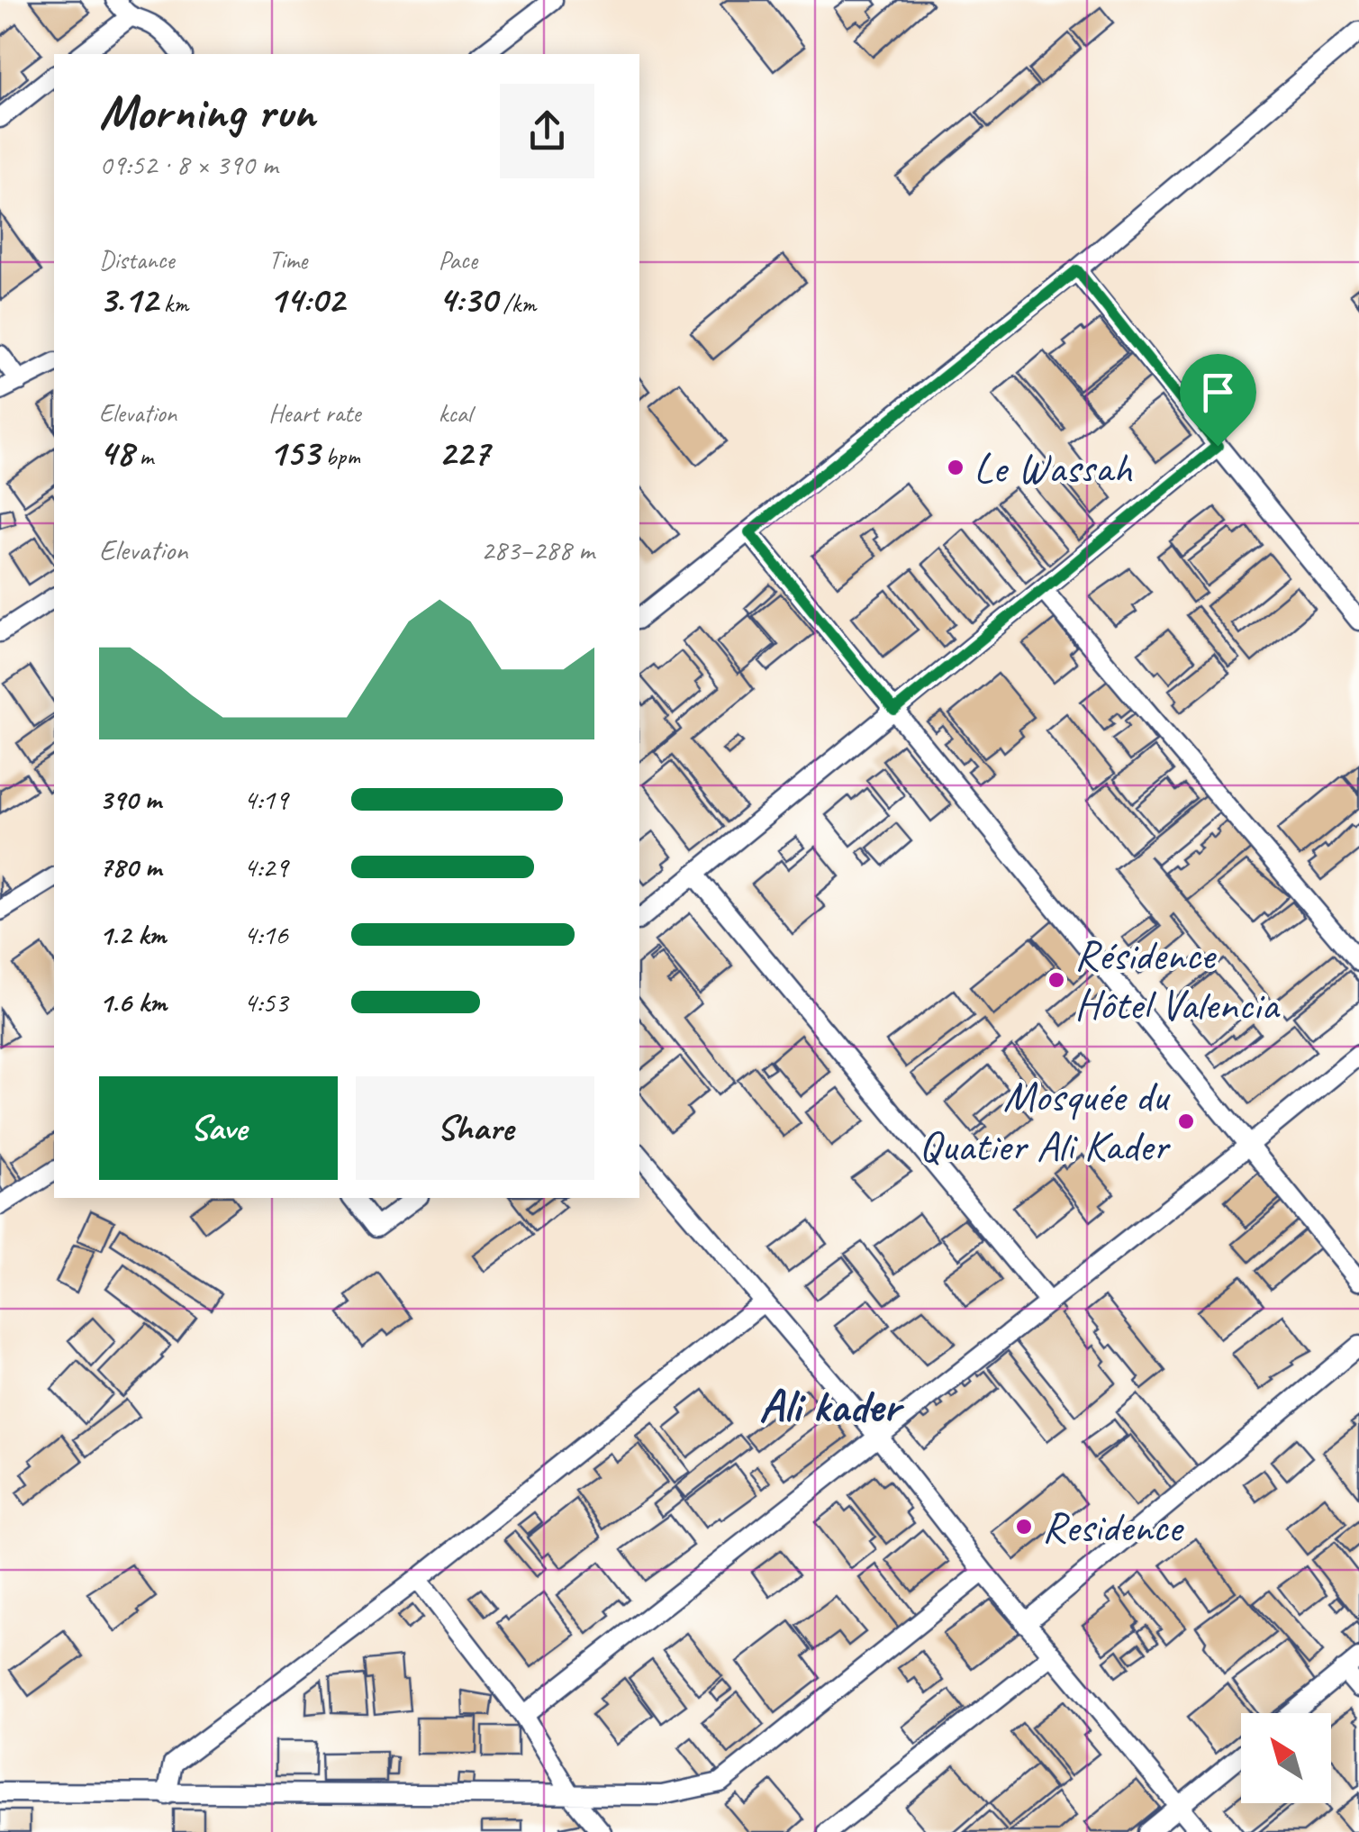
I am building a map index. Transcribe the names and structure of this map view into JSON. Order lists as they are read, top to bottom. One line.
{"districts":["Ali kader"],"places":["Le Wassah","Résidence Hôtel Valencia","Mosquée du Quatier Ali Kader","Residence"],"north":"top left","page":{"heading":["Morning run","09:52 · 8 × 390 m"],"stats":[["Distance","3.12 km"],["Time","14:02"],["Pace","4:30 /km"],["Elevation","48 m"],["Heart rate","153 bpm"],["kcal","227"]],"chart":["Elevation","283–288 m"],"list":[{"name":"390 m","note":"4:19"},{"name":"780 m","note":"4:29"},{"name":"1.2 km","note":"4:16"},{"name":"1.6 km","note":"4:53"}],"buttons":["Save","Share"]}}
